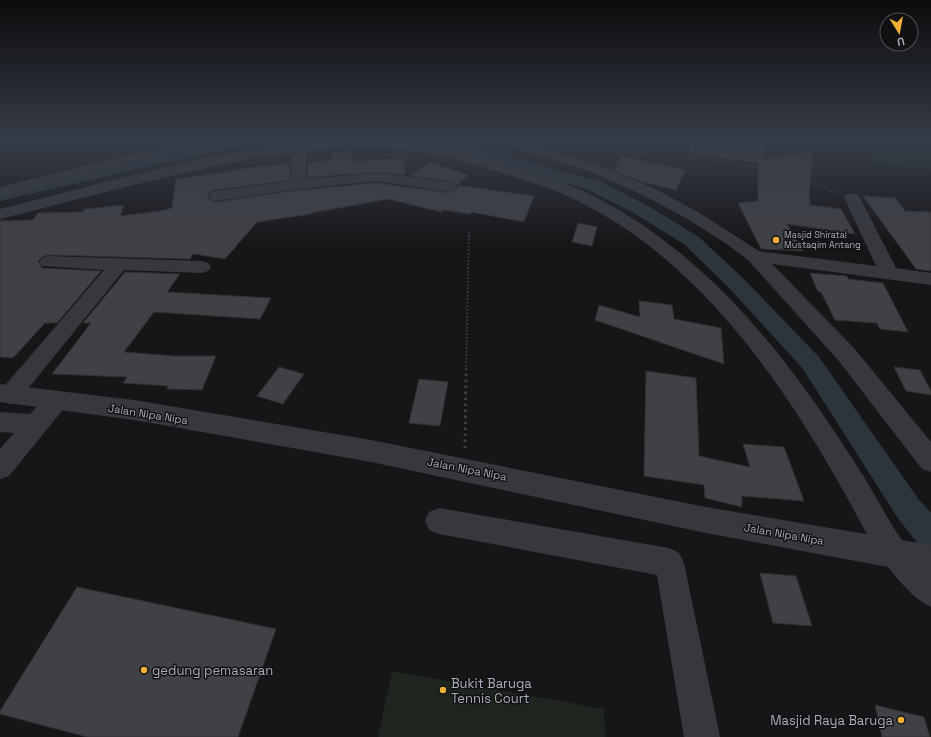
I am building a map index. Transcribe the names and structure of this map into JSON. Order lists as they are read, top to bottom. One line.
{"streets":{"street":["Jalan Nipa Nipa"]},"places":["Masjid Shiratal Mustaqim Antang","gedung pemasaran","Bukit Baruga Tennis Court","Masjid Raya Baruga"],"north":"bottom"}
